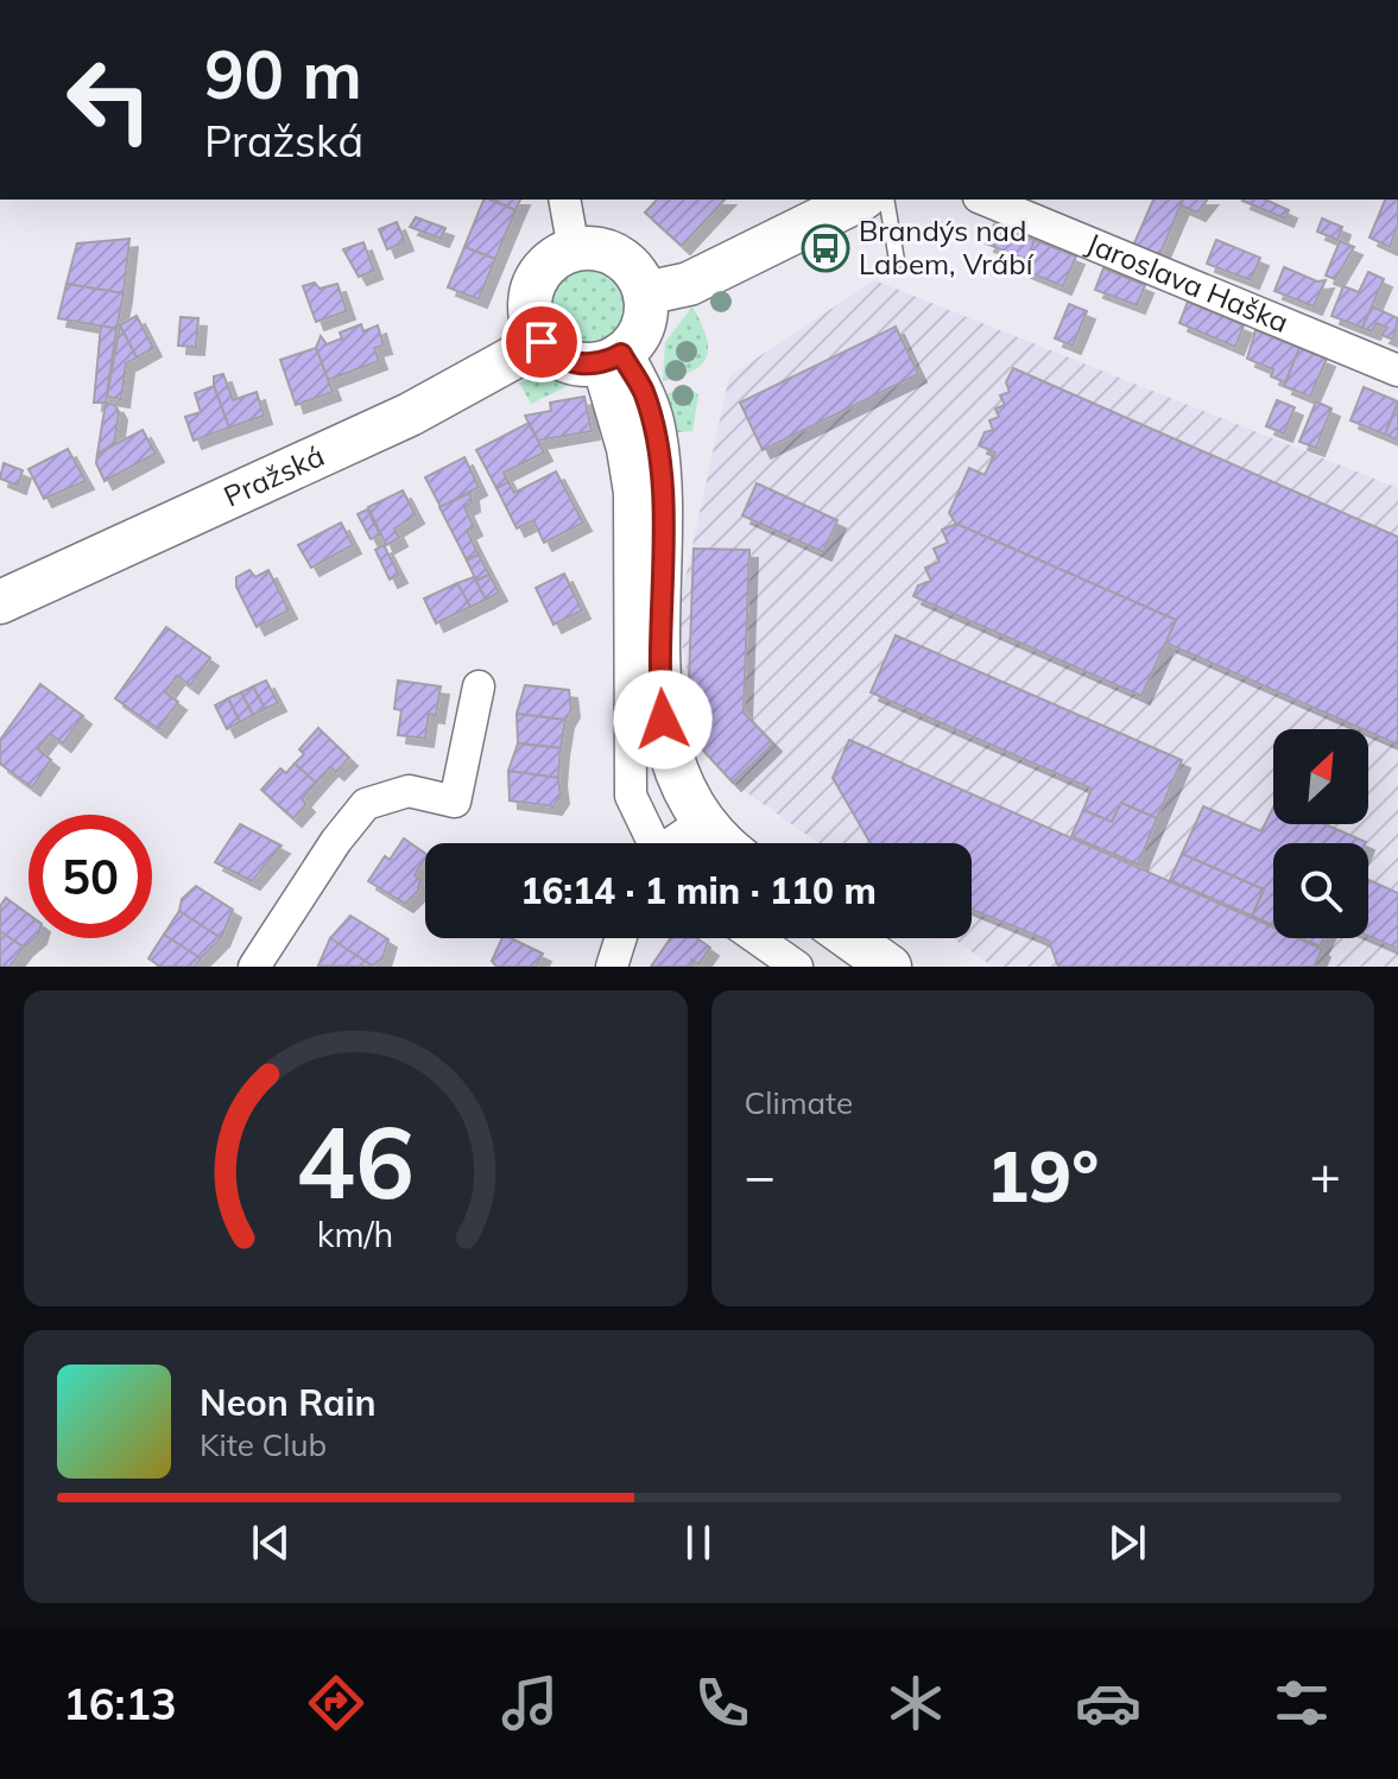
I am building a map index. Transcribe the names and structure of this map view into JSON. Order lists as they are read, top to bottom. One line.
{"streets":{"main road":["Pražská"],"street":["Jaroslava Haška"]},"places":{"bus stop":["Brandýs nad Labem, Vrábí"]},"north":"top right","page":{"turn":["90 m","Pražská"],"limit":"50","trip":"16:14 · 1 min · 110 m","tile":"Climate","heat":["−","19°","+"],"song":["Neon Rain","Kite Club"],"tabs":"16:13","gauge":["46","km/h"]}}
